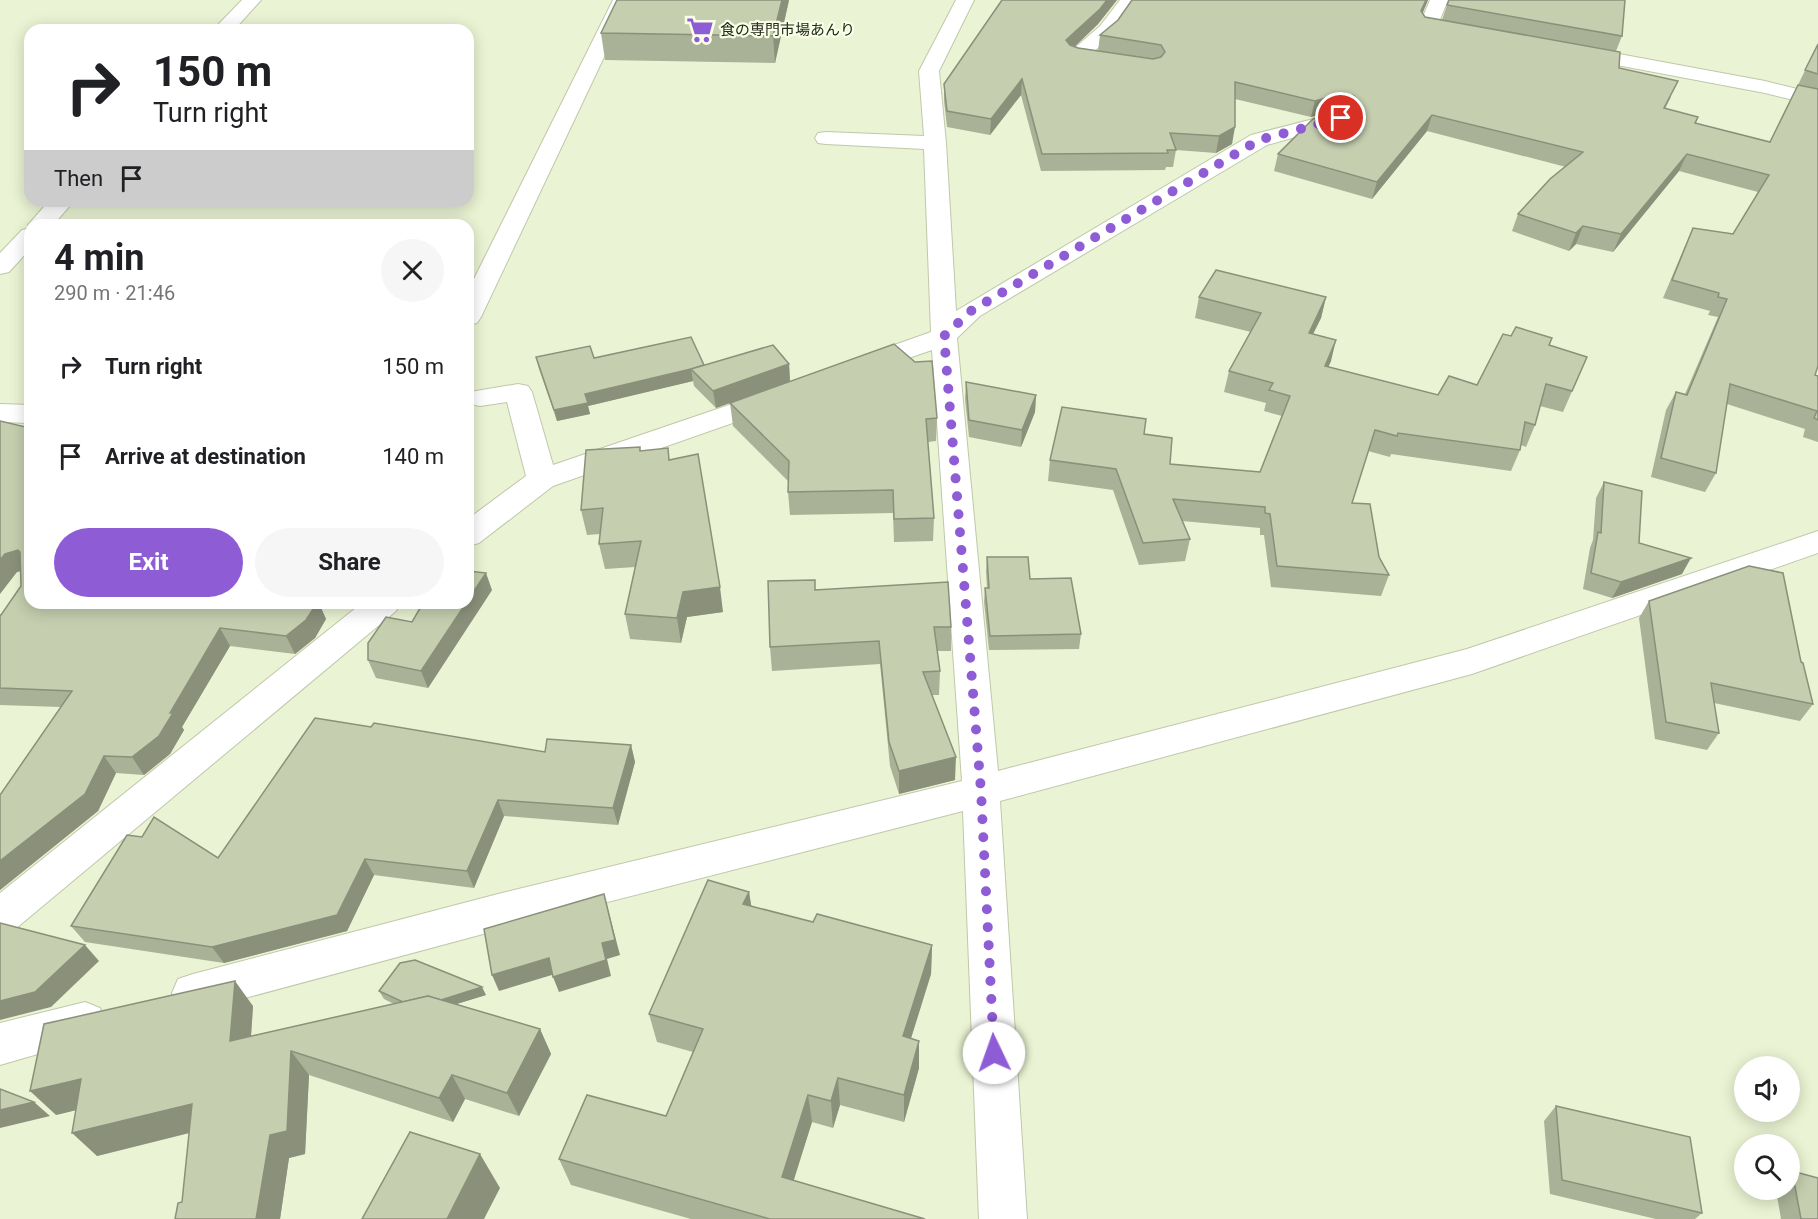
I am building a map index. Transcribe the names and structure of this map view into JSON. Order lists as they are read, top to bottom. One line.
{"places":{"supermarket":["食の専門市場あんり"]},"page":{"turn":["150 m","Turn right"],"then":"Then","heading":["4 min","290 m · 21:46"],"list":[{"name":"Turn right","value":"150 m"},{"name":"Arrive at destination","value":"140 m"}],"buttons":["Exit","Share"]}}
